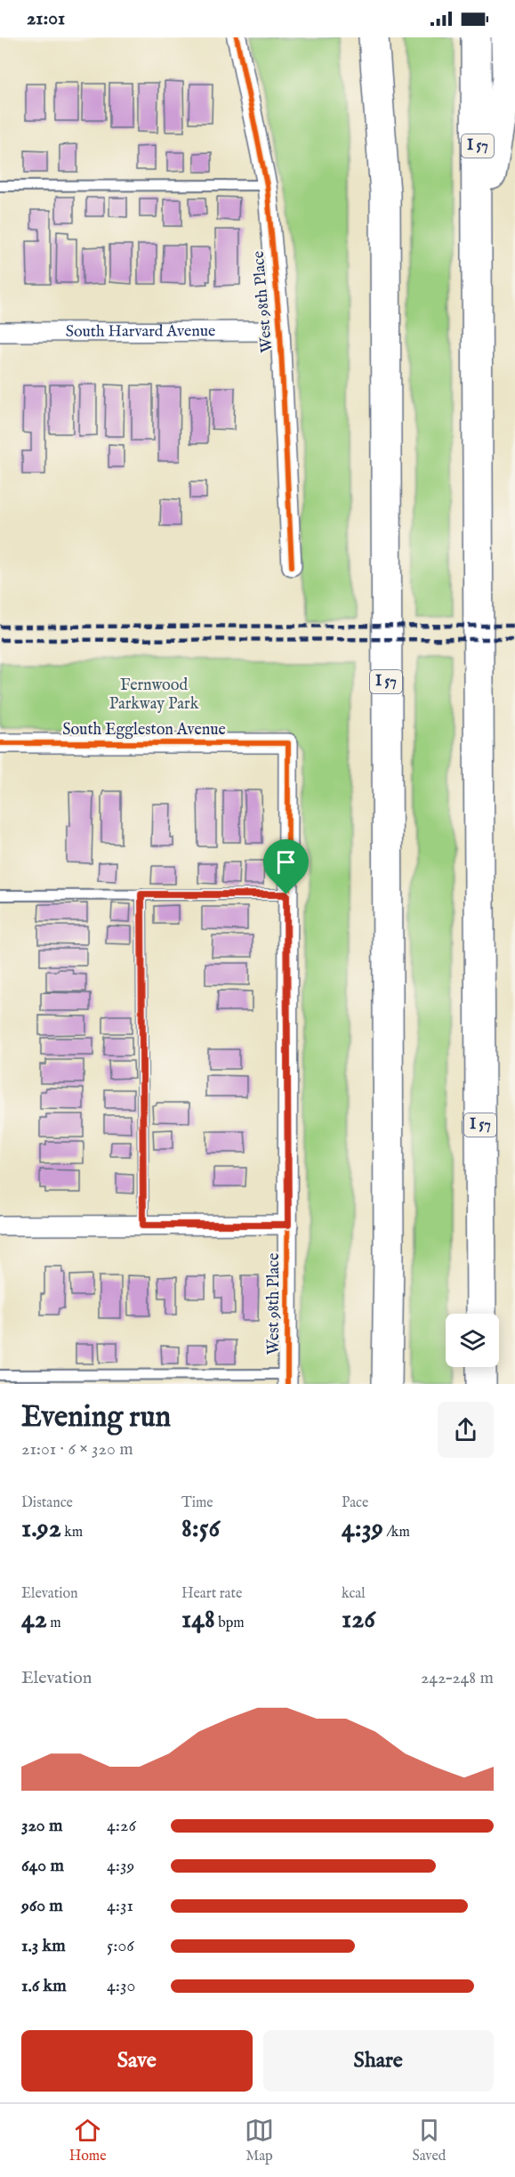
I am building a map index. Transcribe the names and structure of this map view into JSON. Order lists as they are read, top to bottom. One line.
{"streets":{"highway":["I 57"],"street":["West 98th Place","South Harvard Avenue","South Eggleston Avenue"]},"crossings":[["West 98th Place","South Harvard Avenue"],["West 98th Place","South Eggleston Avenue"]],"parks":["Fernwood Parkway Park"],"page":{"status":"21:01","heading":["Evening run","21:01 · 6 × 320 m"],"stats":[["Distance","1.92 km"],["Time","8:56"],["Pace","4:39 /km"],["Elevation","42 m"],["Heart rate","148 bpm"],["kcal","126"]],"chart":["Elevation","242–248 m"],"list":[{"name":"320 m","note":"4:26"},{"name":"640 m","note":"4:39"},{"name":"960 m","note":"4:31"},{"name":"1.3 km","note":"5:06"},{"name":"1.6 km","note":"4:30"}],"buttons":["Save","Share"],"tabs":["Home","Map","Saved"]}}
